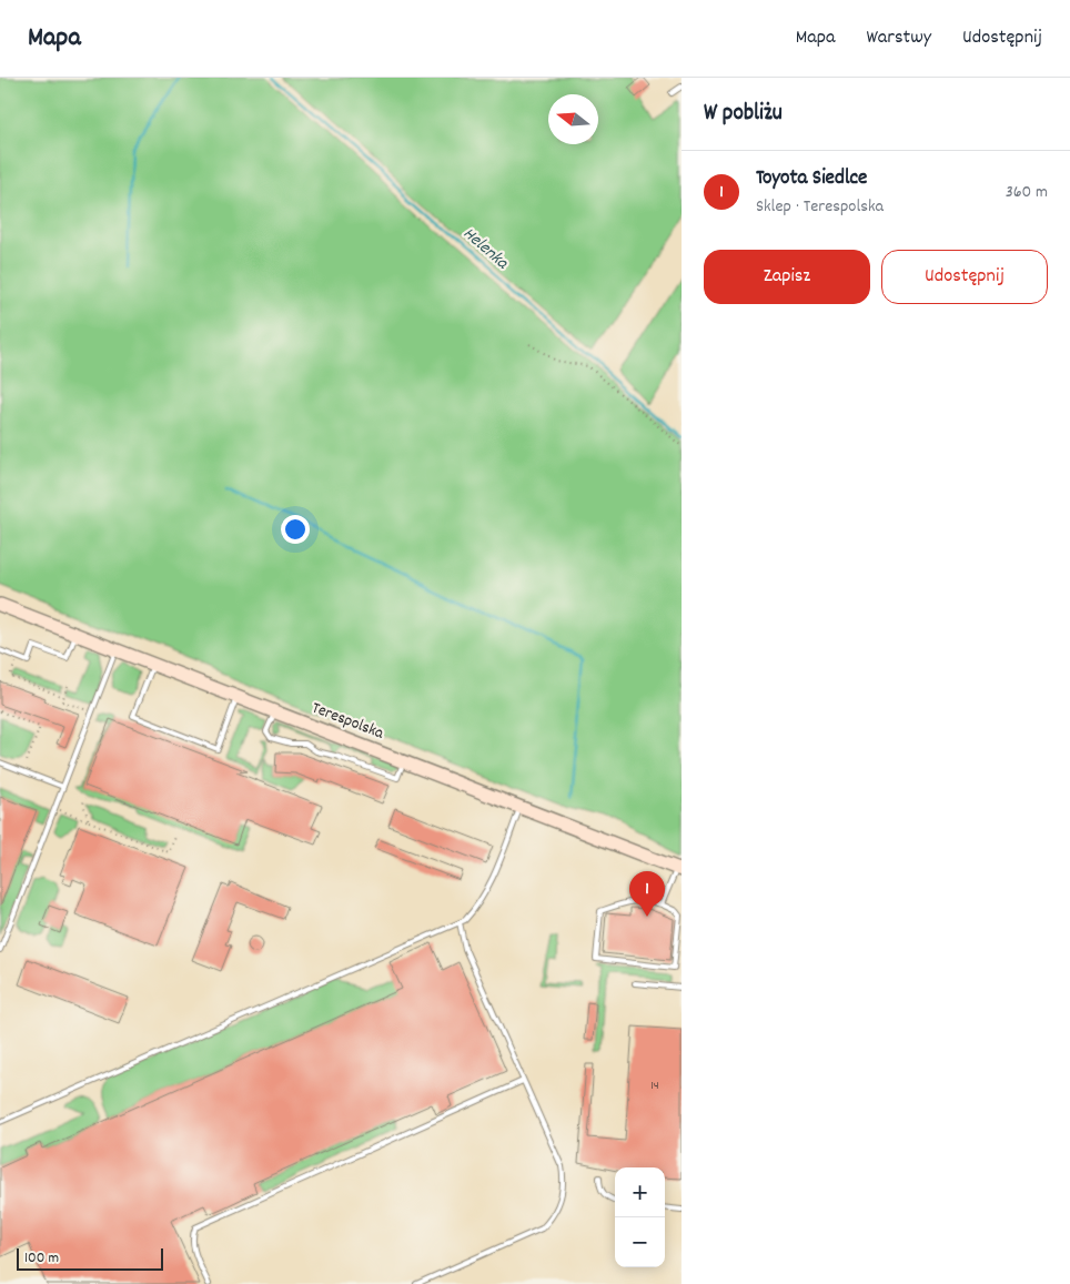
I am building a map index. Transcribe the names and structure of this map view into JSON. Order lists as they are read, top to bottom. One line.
{"streets":{"street":["Terespolska"]},"water":["Helenka"],"house_numbers":["14"],"scale_bar":"100 m","north":"left","page":{"header":"Mapa","nav":["Mapa","Warstwy","Udostępnij"],"heading":"W pobliżu","list":[{"mark":"1","name":"Toyota Siedlce","note":"Sklep · Terespolska","value":"360 m"}],"buttons":["Zapisz","Udostępnij"],"pins":"1","map_buttons":["+","−"],"scale":"100 m"}}
